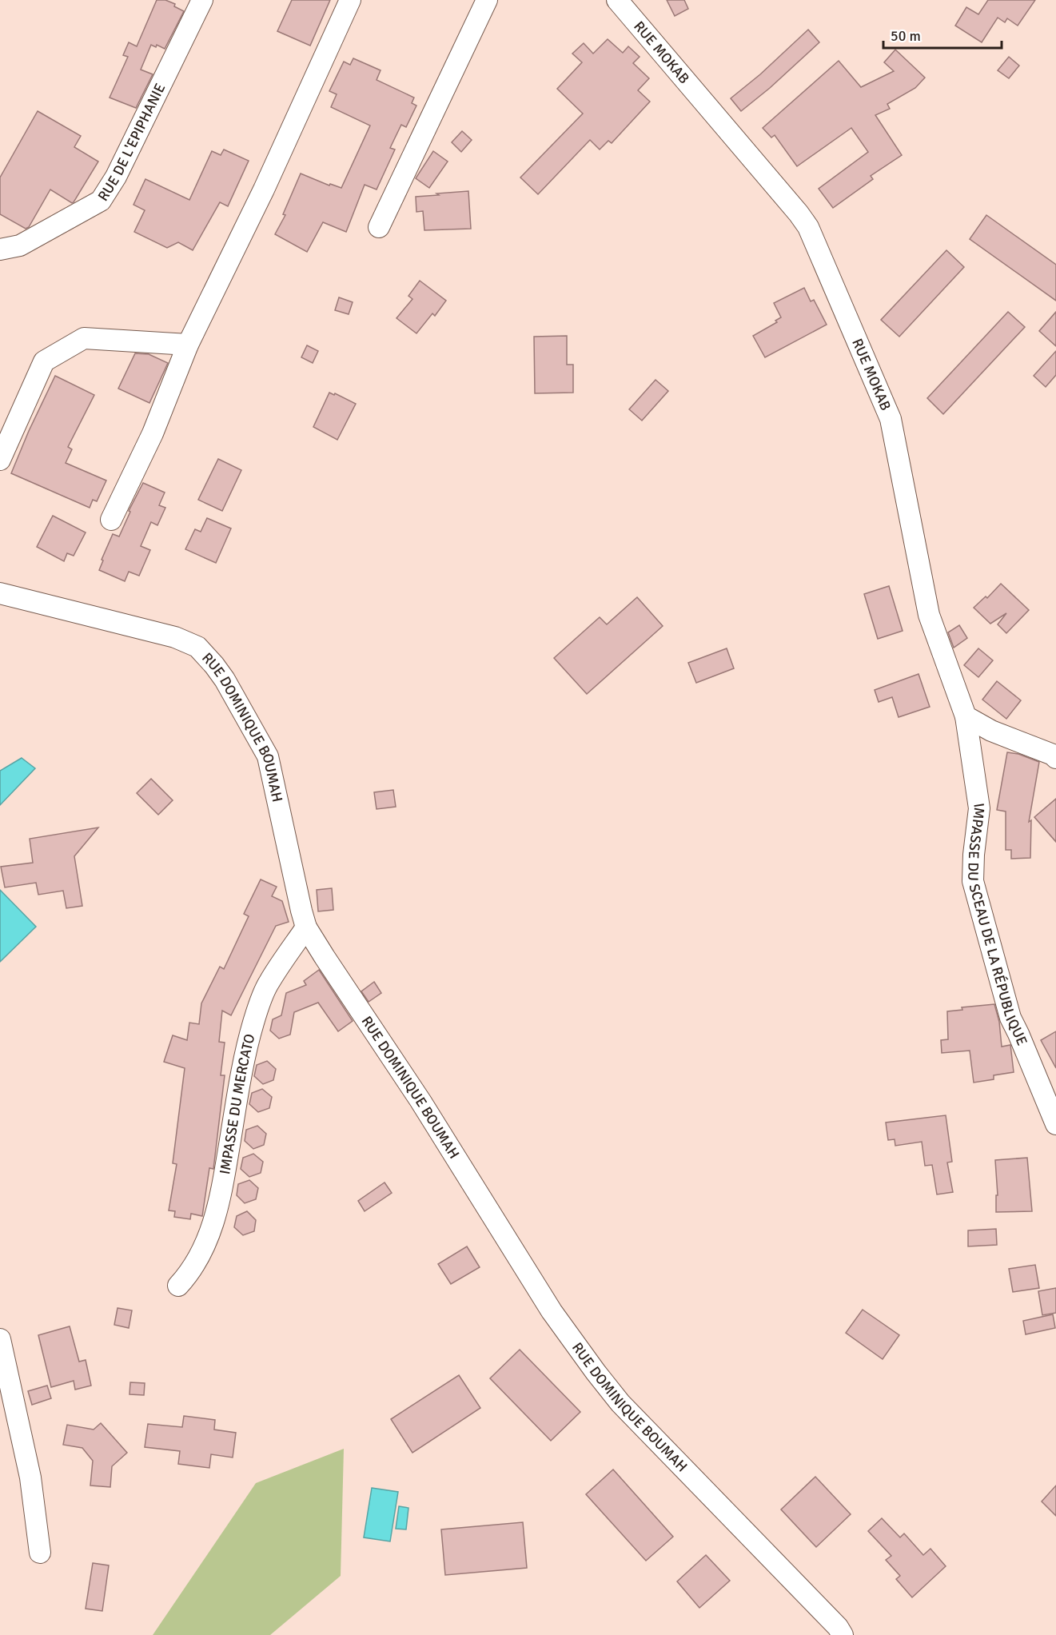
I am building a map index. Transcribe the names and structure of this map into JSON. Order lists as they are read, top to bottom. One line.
{"streets":{"street":["RUE MOKAB","RUE DE L'EPIPHANIE","RUE DOMINIQUE BOUMAH","IMPASSE DU SCEAU DE LA RÉPUBLIQUE","IMPASSE DU MERCATO"]},"crossings":[["RUE MOKAB","IMPASSE DU SCEAU DE LA RÉPUBLIQUE"],["RUE DOMINIQUE BOUMAH","IMPASSE DU MERCATO"]],"scale_bar":"50 m"}
